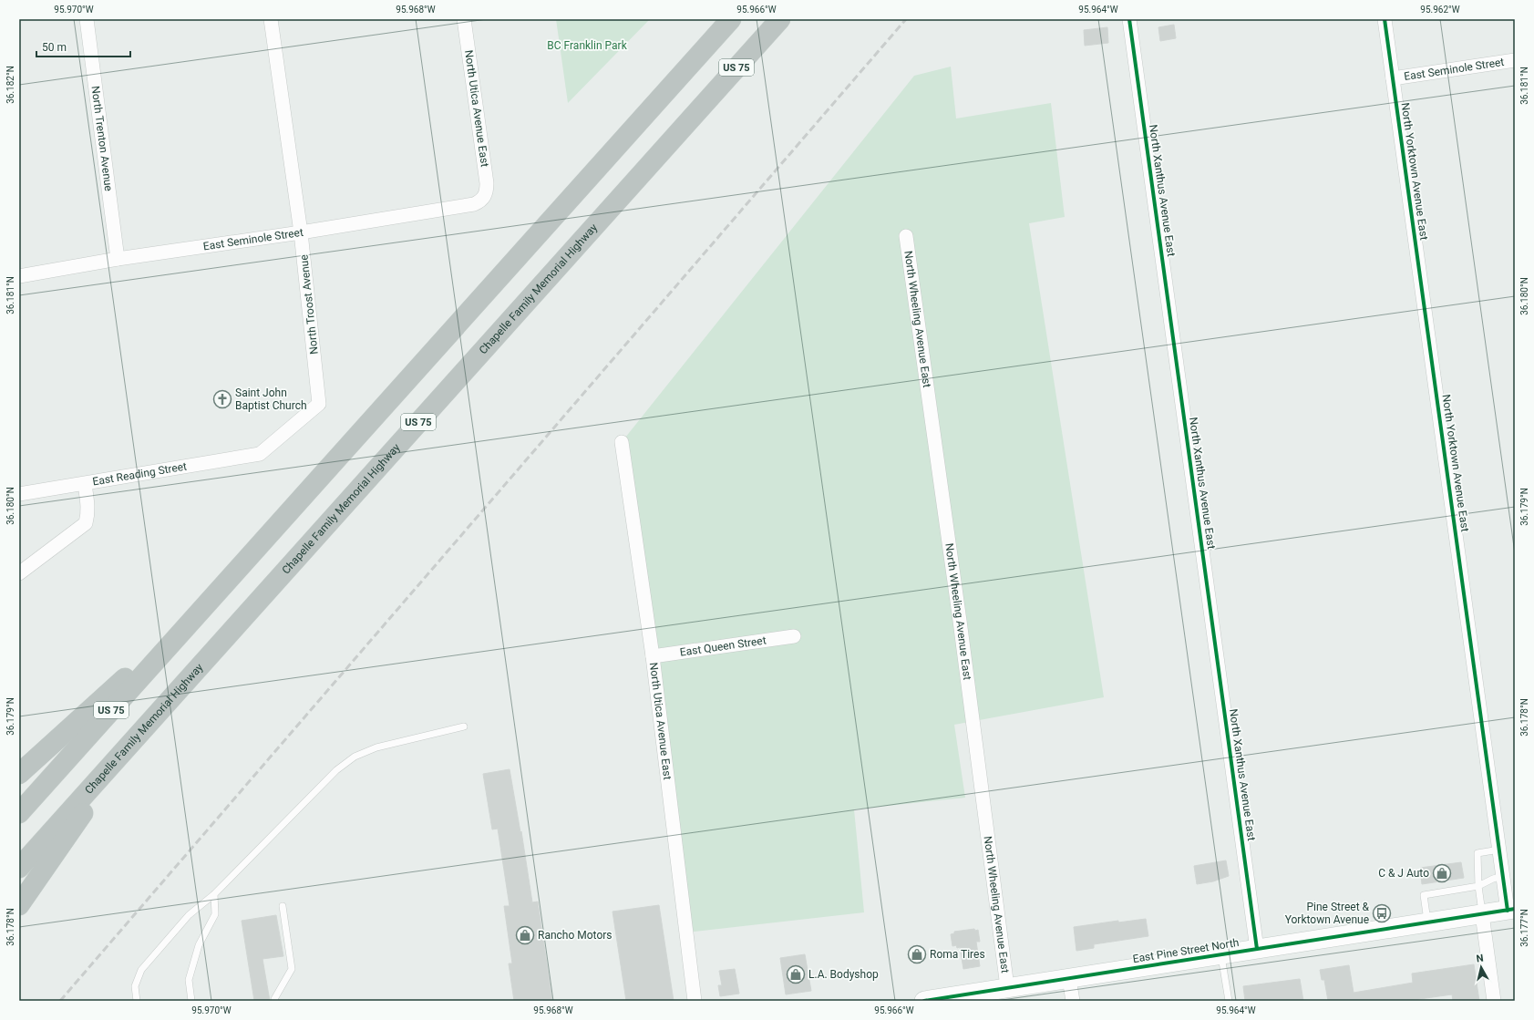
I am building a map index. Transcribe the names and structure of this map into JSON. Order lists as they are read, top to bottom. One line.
{"streets":{"highway":["US 75","Chapelle Family Memorial Highway"],"main road":["East Pine Street North"],"street":["East Seminole Street","North Utica Avenue East","North Trenton Avenue","North Yorktown Avenue East","North Xanthus Avenue East","North Troost Avenue","North Wheeling Avenue East","East Reading Street","East Queen Street"]},"crossings":[["East Seminole Street","North Utica Avenue East"],["East Seminole Street","North Trenton Avenue"],["East Seminole Street","North Yorktown Avenue East"],["East Seminole Street","North Troost Avenue"],["North Utica Avenue East","East Queen Street"],["North Yorktown Avenue East","East Pine Street North"],["North Xanthus Avenue East","East Pine Street North"],["North Troost Avenue","East Reading Street"],["North Wheeling Avenue East","East Pine Street North"]],"parks":["BC Franklin Park"],"places":{"church":["Saint John Baptist Church"],"shop":["C & J Auto","Rancho Motors","Roma Tires","L.A. Bodyshop"],"bus stop":["Pine Street & Yorktown Avenue"]},"scale_bar":"50 m","north":"top","coordinates":["95.970°W","95.968°W","95.966°W","95.964°W","95.962°W","36.182°N","36.181°N","36.180°N","36.179°N","36.178°N","36.177°N"]}
